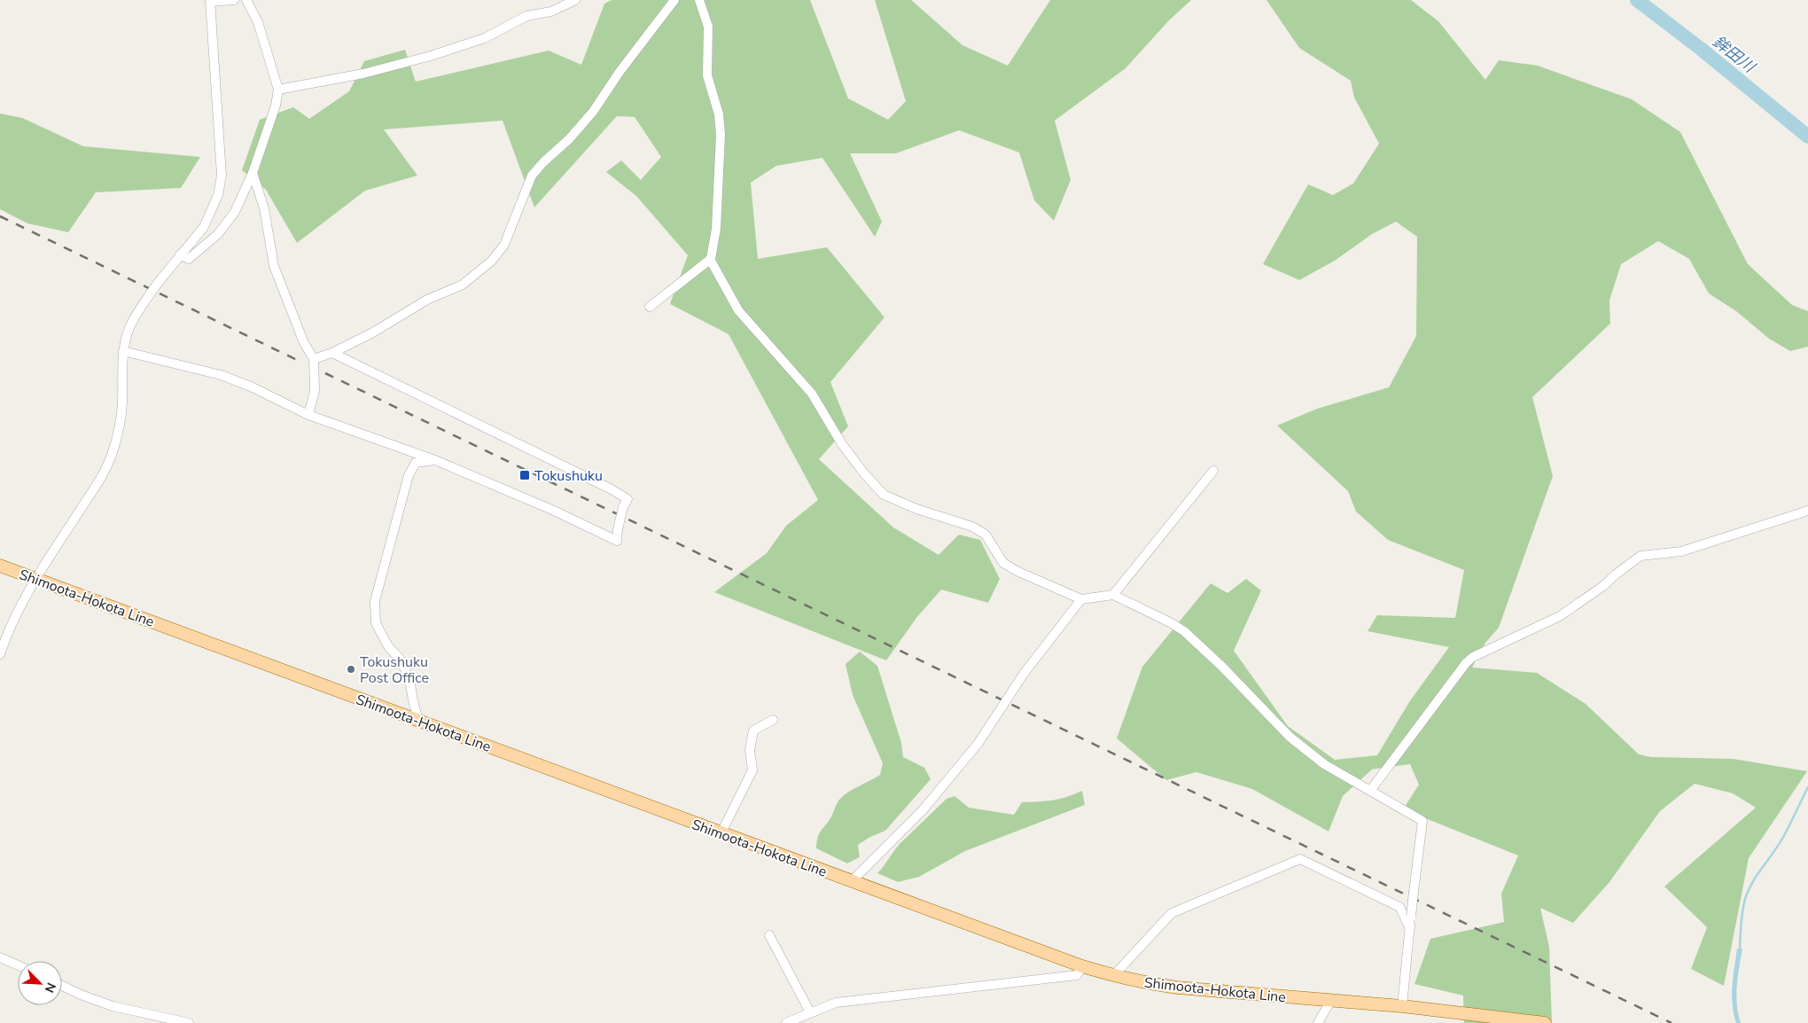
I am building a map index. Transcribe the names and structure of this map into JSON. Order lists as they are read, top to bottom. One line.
{"streets":{"main road":["Shimoota-Hokota Line"]},"water":["鉾田川"],"places":{"transit":["Tokushuku"],"other":["Tokushuku Post Office"]},"north":"bottom right"}
